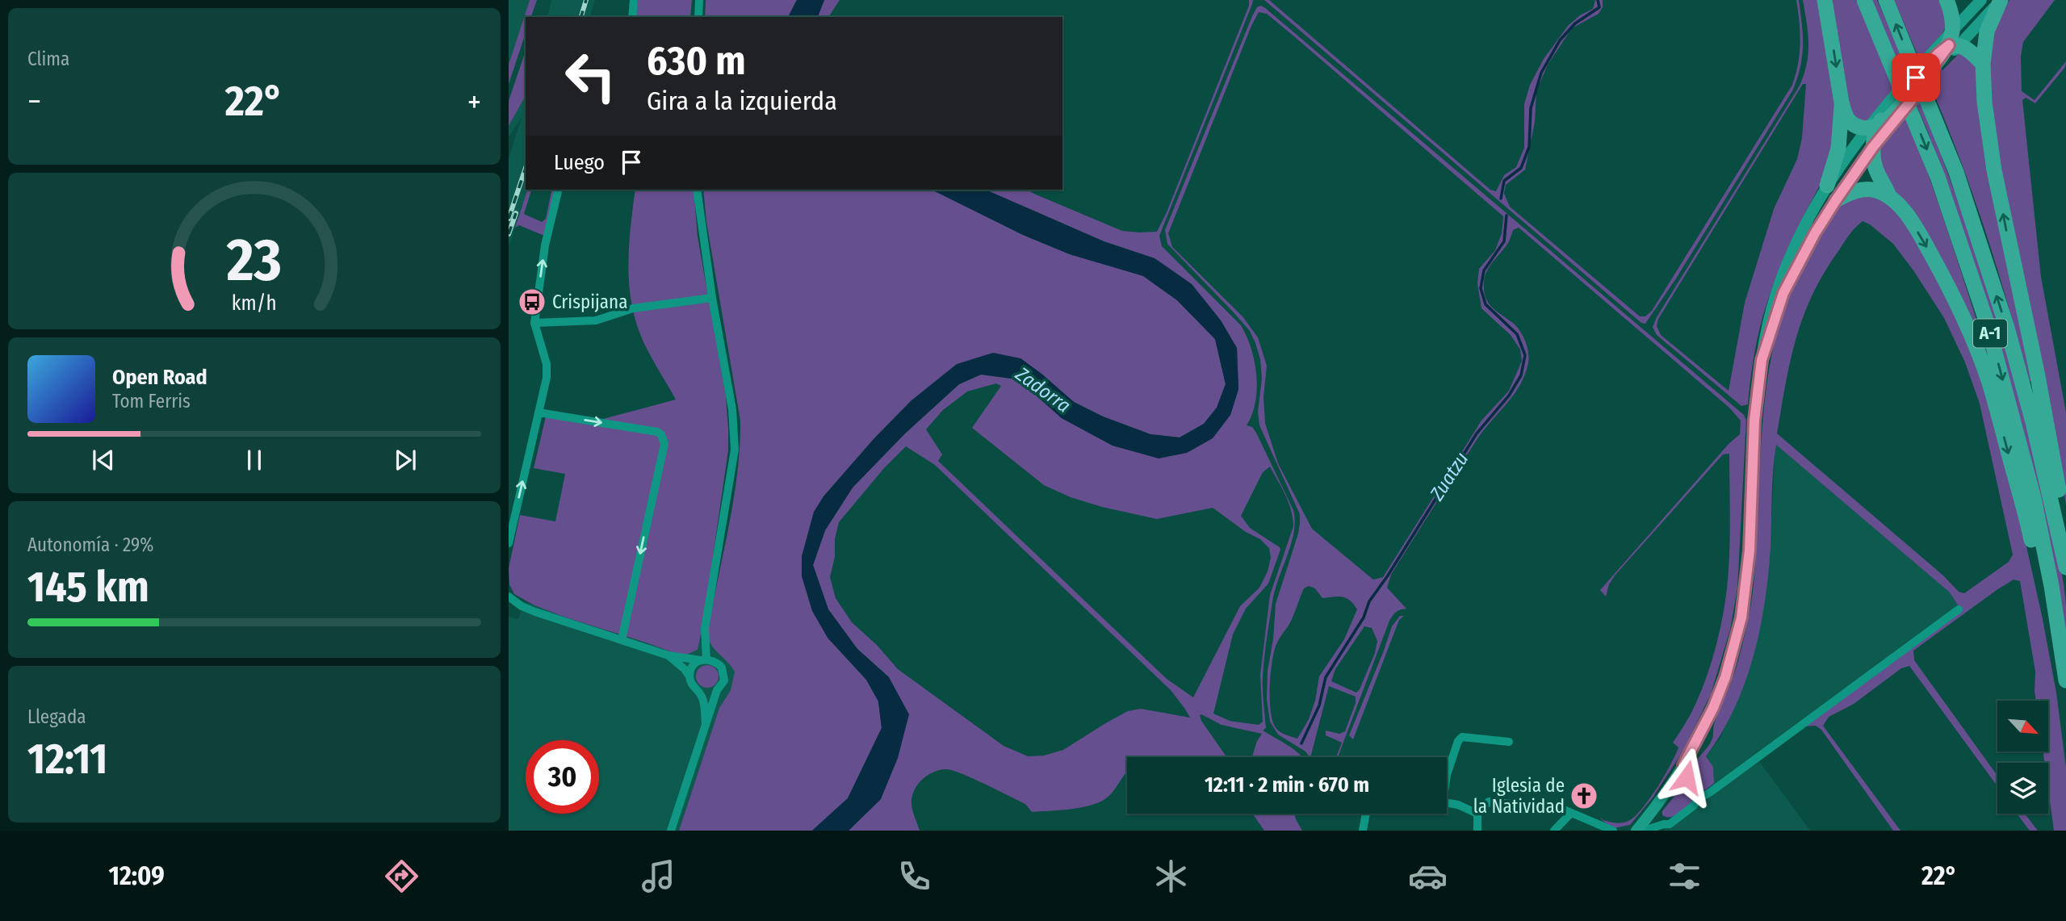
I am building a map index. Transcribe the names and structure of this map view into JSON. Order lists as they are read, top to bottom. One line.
{"streets":{"highway":["A-1"]},"water":["Zadorra","Zuatzu"],"places":{"bus stop":["Crispijana"],"church":["Iglesia de la Natividad"]},"north":"bottom right","page":{"tile":["Clima",["Autonomía · 29%","145 km"],["Llegada","12:11"]],"turn":["630 m","Gira a la izquierda"],"heat":["−","22°","+"],"then":"Luego","song":["Open Road","Tom Ferris"],"limit":"30","trip":"12:11 · 2 min · 670 m","tabs":["12:09","22°"],"gauge":["23","km/h"]}}
